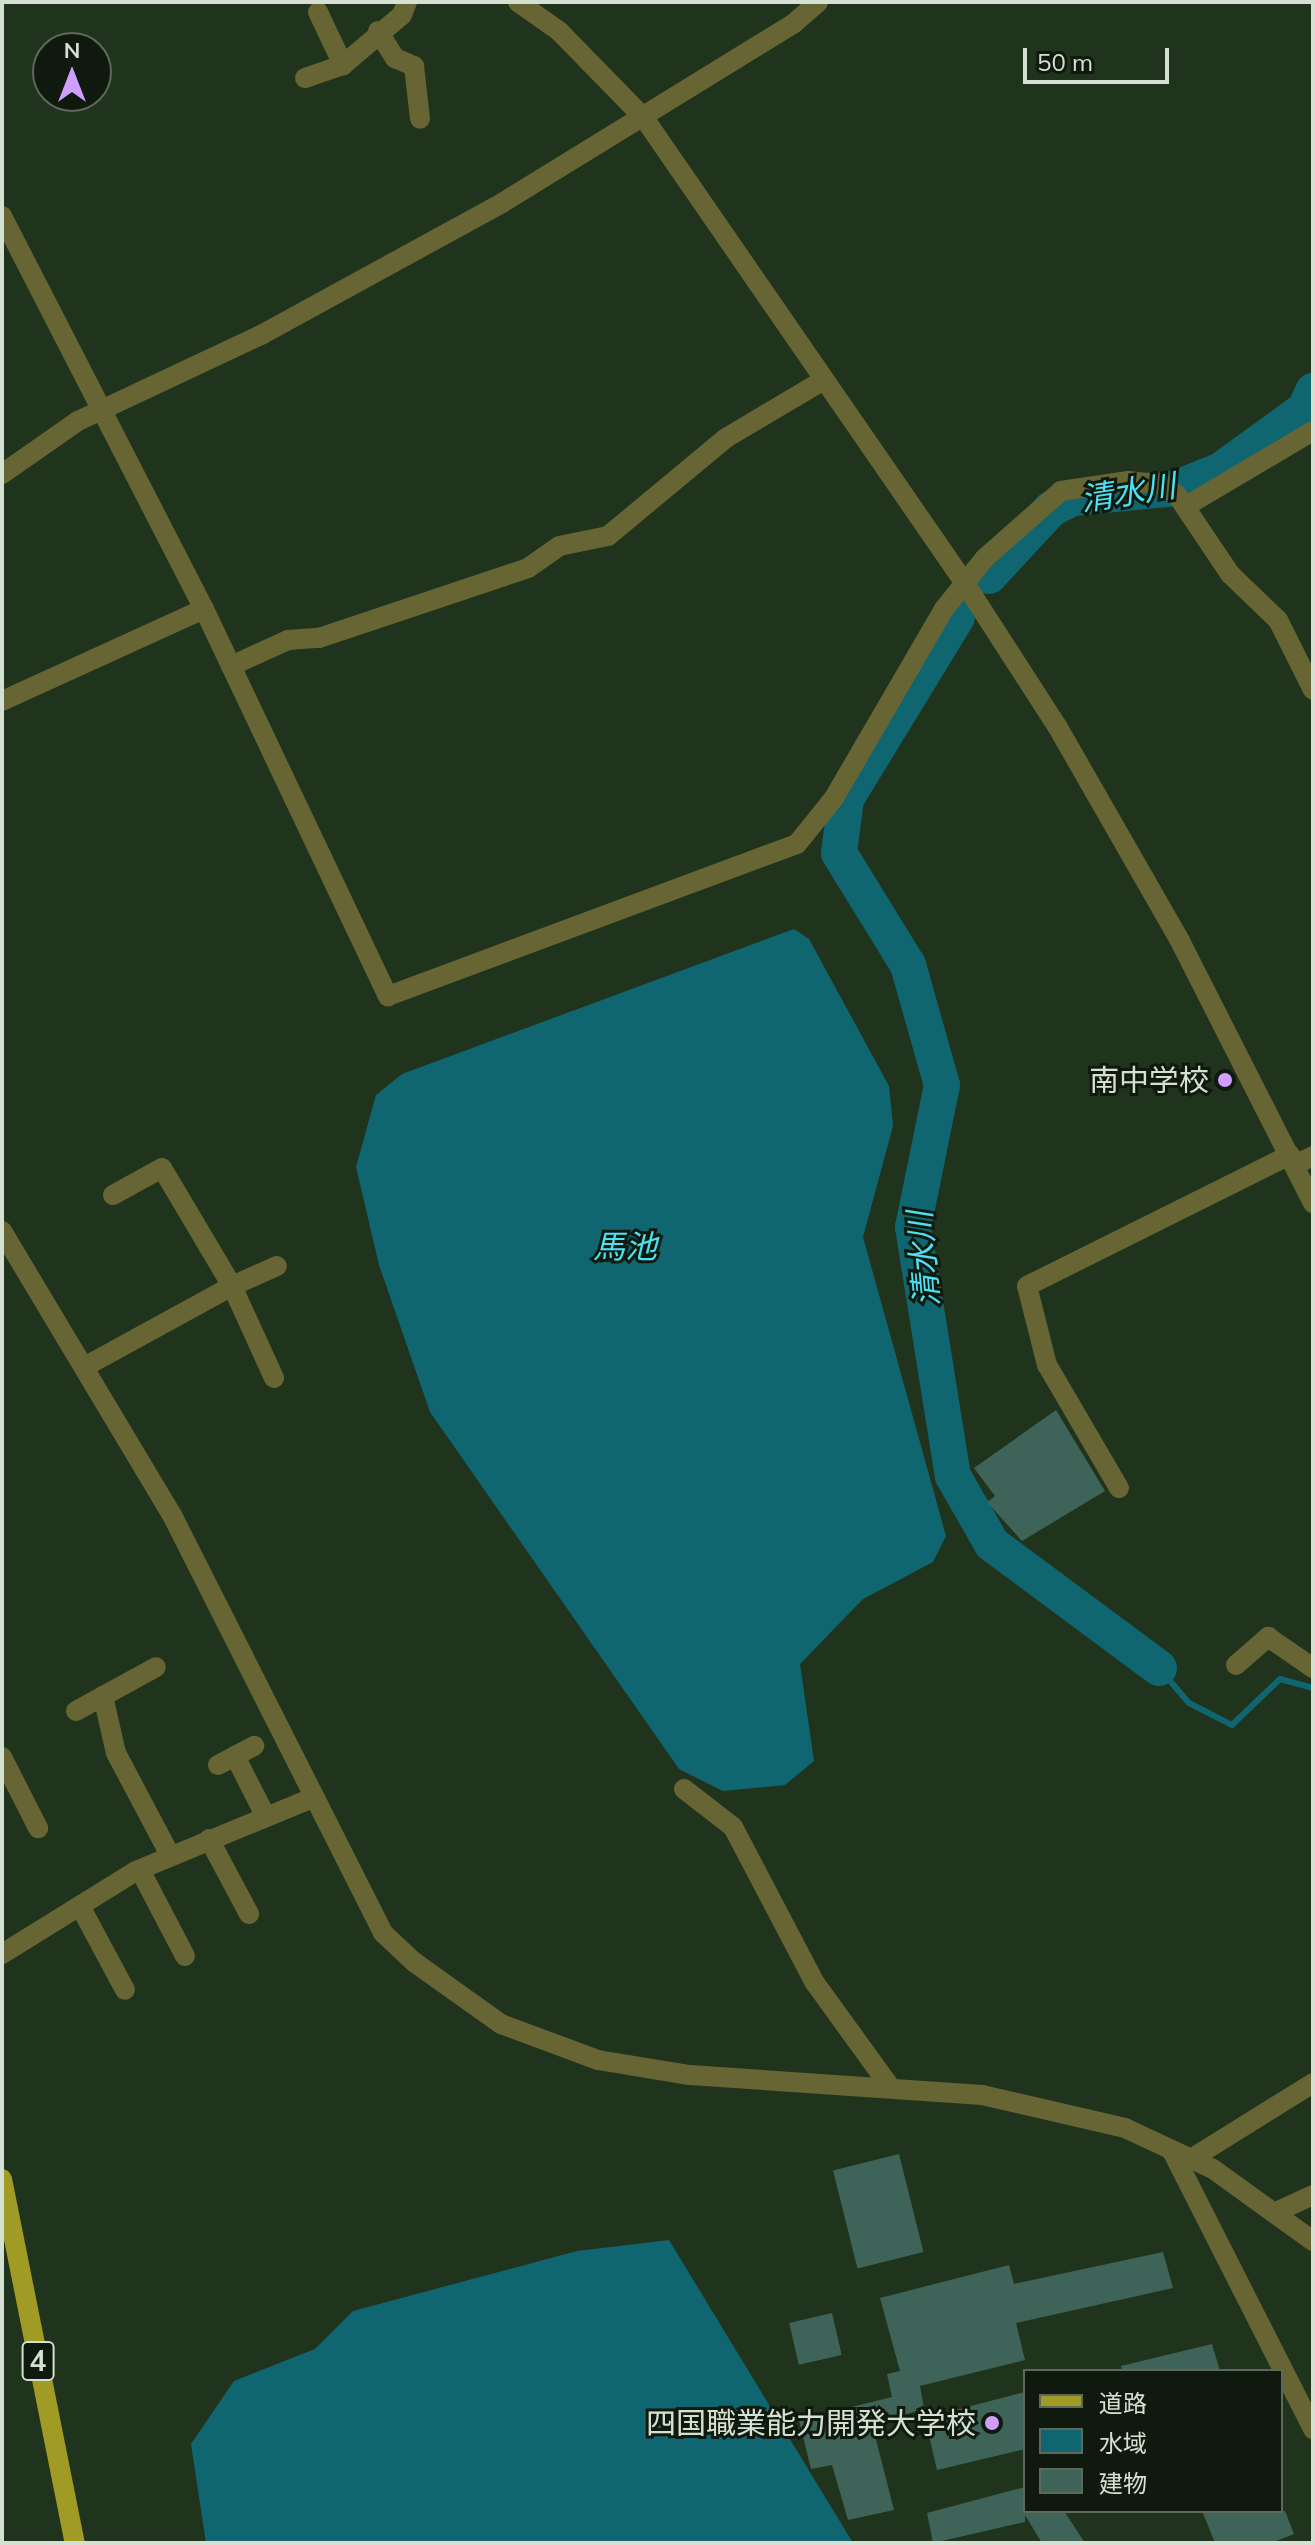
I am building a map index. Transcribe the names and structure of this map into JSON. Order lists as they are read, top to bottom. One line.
{"streets":{"main road":["4"]},"water":["清水川","馬池"],"places":["南中学校","四国職業能力開発大学校"],"legend":["道路","水域","建物"],"scale_bar":"50 m","north":"top"}
